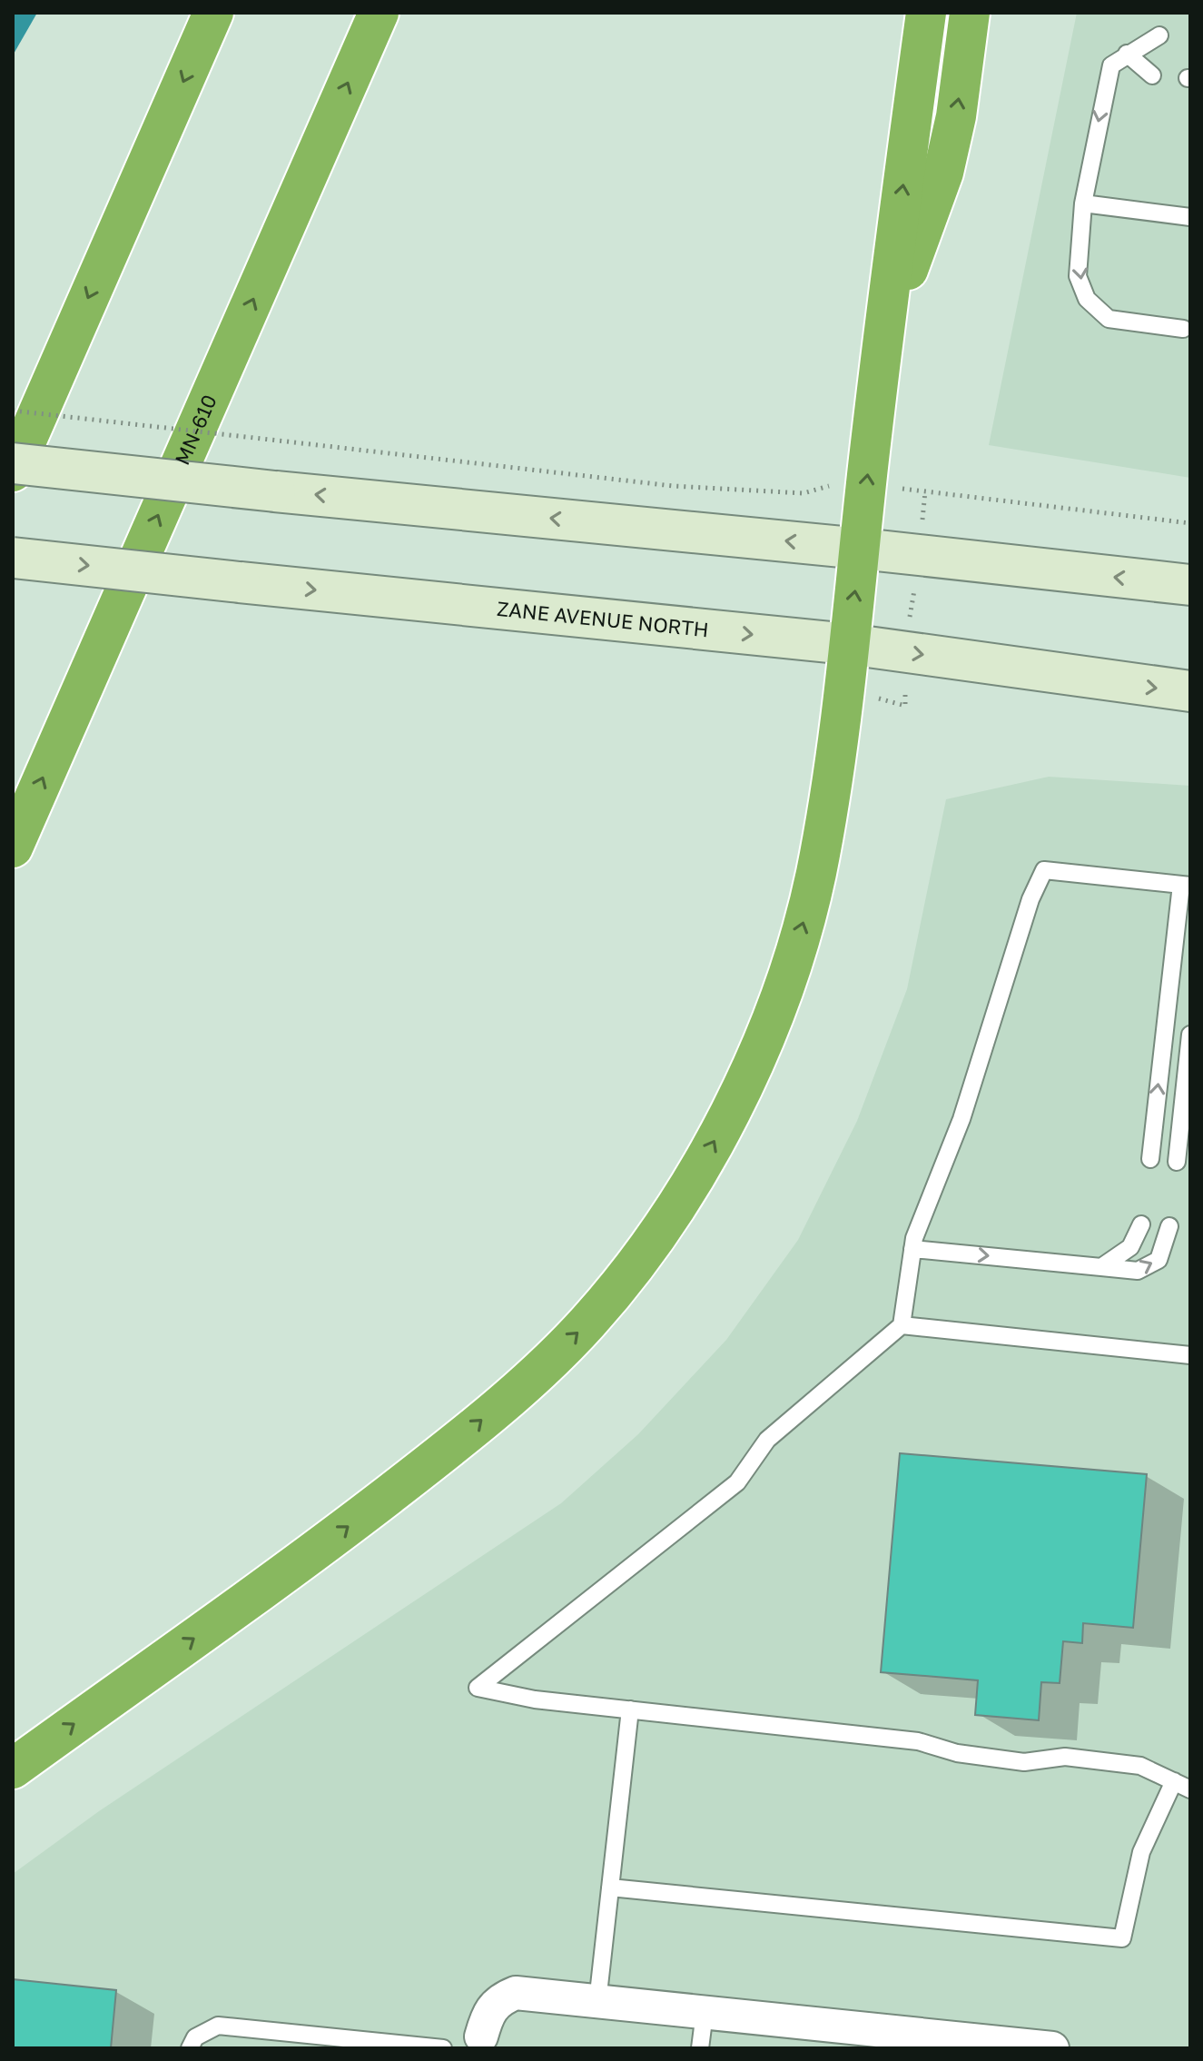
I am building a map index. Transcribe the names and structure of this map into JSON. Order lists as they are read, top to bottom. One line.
{"streets":{"highway":["MN-610"],"main road":["ZANE AVENUE NORTH"]}}
